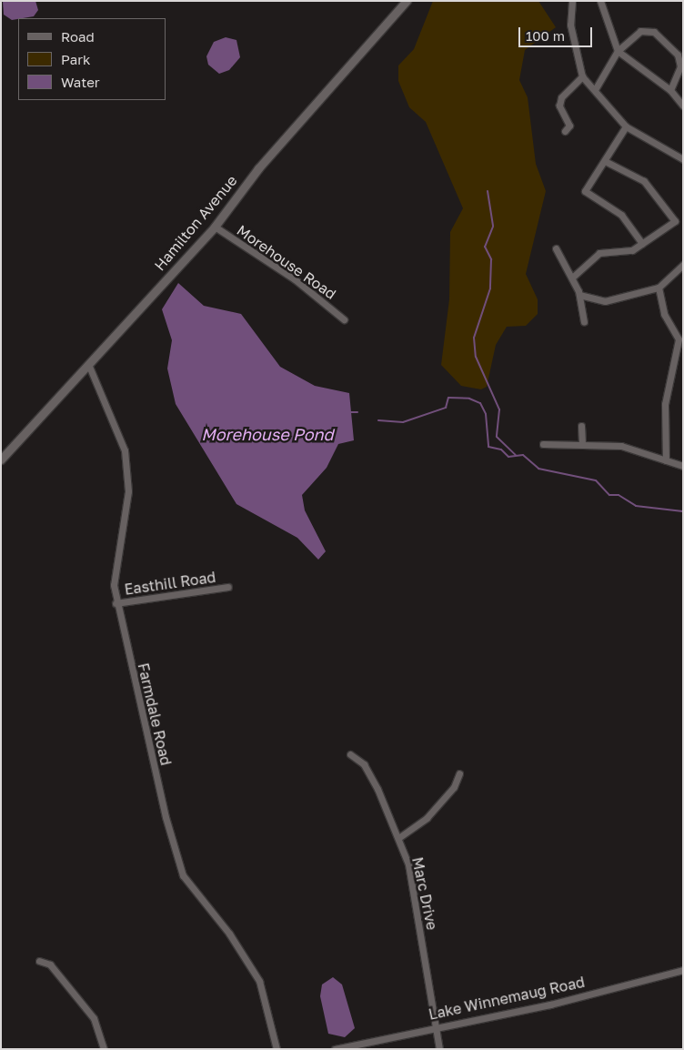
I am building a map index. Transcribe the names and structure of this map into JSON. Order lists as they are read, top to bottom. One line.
{"streets":{"street":["Hamilton Avenue","Morehouse Road","Easthill Road","Farmdale Road","Marc Drive","Lake Winnemaug Road"]},"crossings":[["Hamilton Avenue","Morehouse Road"],["Hamilton Avenue","Farmdale Road"],["Easthill Road","Farmdale Road"],["Marc Drive","Lake Winnemaug Road"]],"water":["Morehouse Pond"],"legend":["Road","Park","Water"],"scale_bar":"100 m"}
